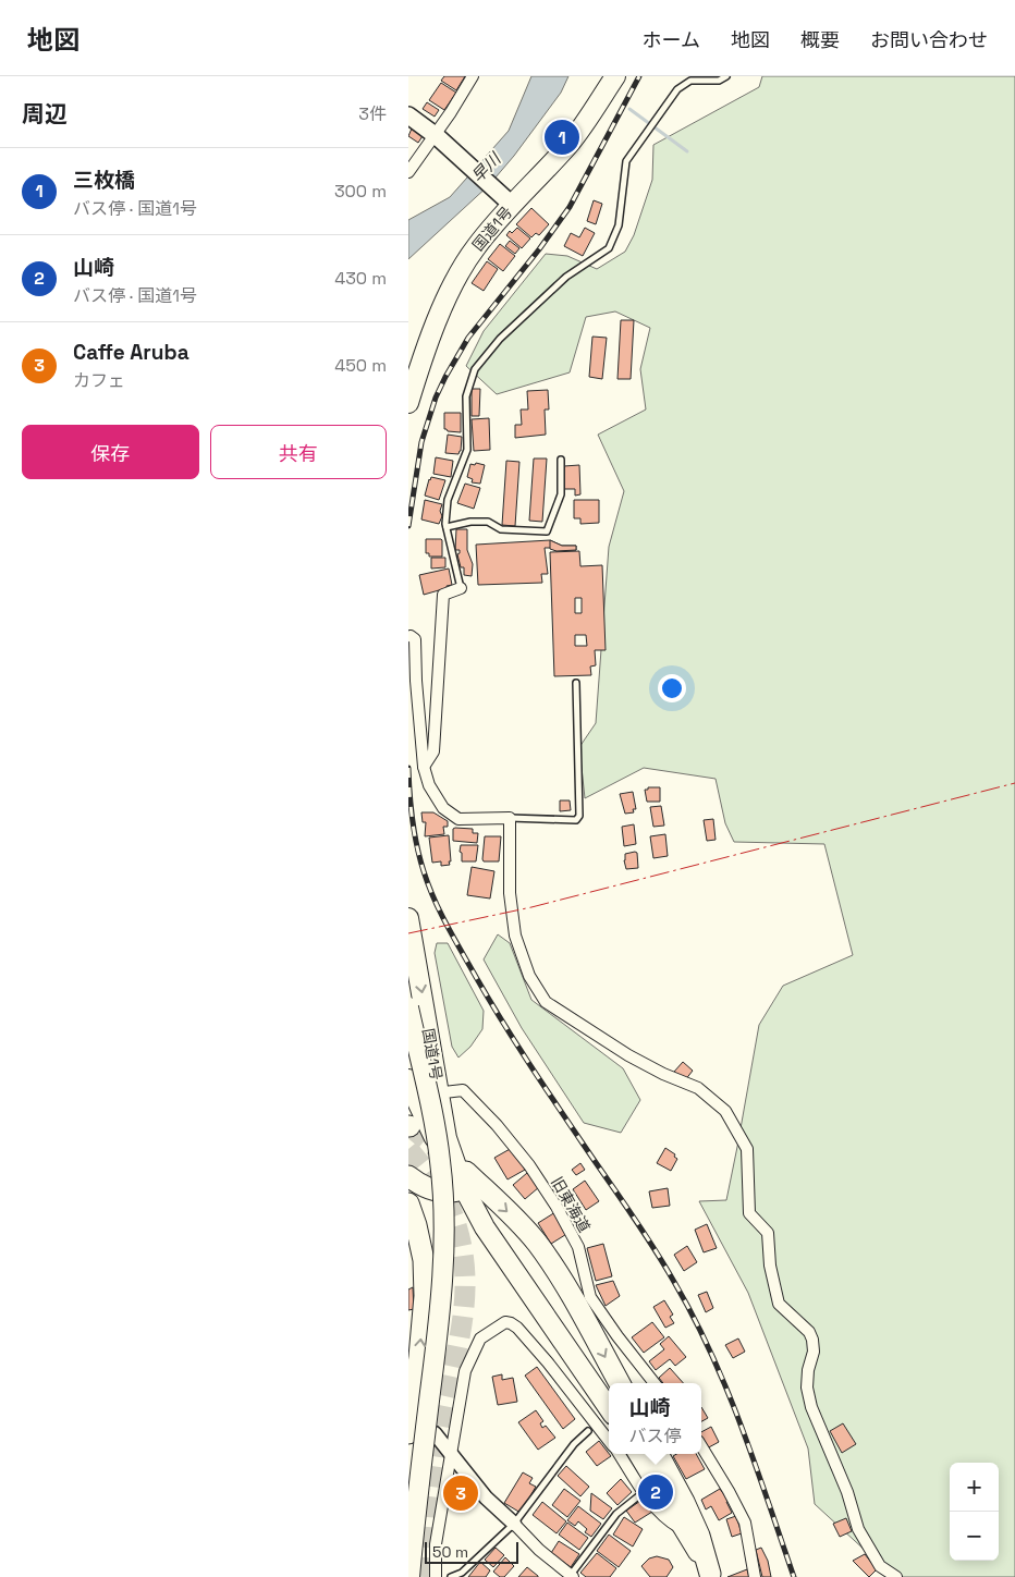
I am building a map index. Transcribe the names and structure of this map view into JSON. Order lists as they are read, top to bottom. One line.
{"streets":{"highway":["国道1号"],"street":["旧東海道"]},"crossings":[["国道1号","旧東海道"]],"water":["早川"],"scale_bar":"50 m","page":{"header":"地図","nav":["ホーム","地図","概要","お問い合わせ"],"heading":["周辺","3件"],"pins":["1","2","3"],"list":[{"mark":"1","name":"三枚橋","note":"バス停 · 国道1号","value":"300 m"},{"mark":"2","name":"山崎","note":"バス停 · 国道1号","value":"430 m"},{"mark":"3","name":"Caffe Aruba","note":"カフェ","value":"450 m"}],"buttons":["保存","共有"],"popup":["山崎","バス停"],"map_buttons":["+","−"],"scale":"50 m"}}
